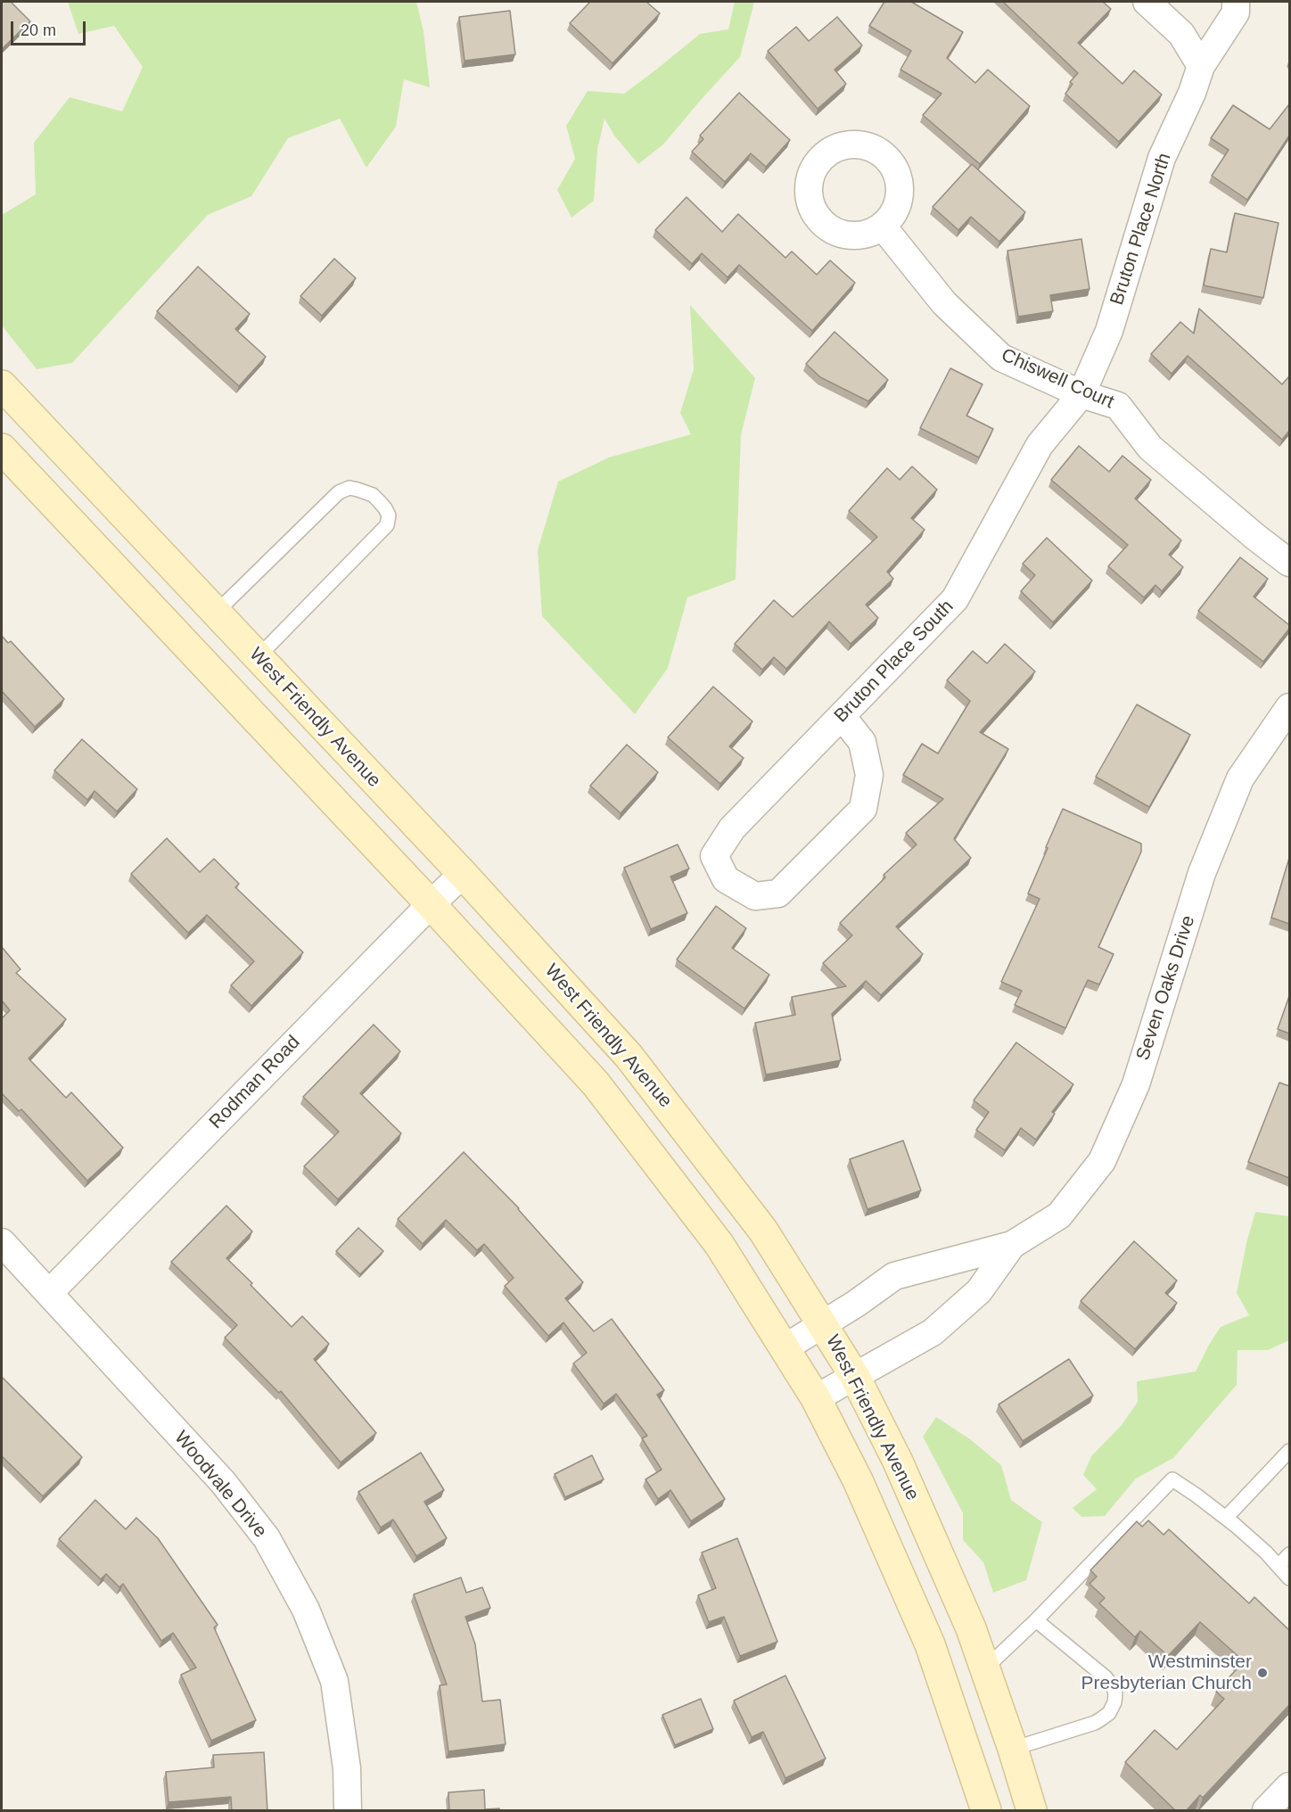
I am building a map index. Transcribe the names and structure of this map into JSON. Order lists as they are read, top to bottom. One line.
{"streets":{"main road":["West Friendly Avenue"],"street":["Bruton Place North","Chiswell Court","Bruton Place South","Seven Oaks Drive","Rodman Road","Woodvale Drive"]},"crossings":[["Bruton Place North","Chiswell Court"],["Bruton Place North","Bruton Place South"],["Chiswell Court","Bruton Place South"],["West Friendly Avenue","Seven Oaks Drive"],["West Friendly Avenue","Rodman Road"],["Rodman Road","Woodvale Drive"]],"places":["Westminster Presbyterian Church"],"scale_bar":"20 m"}
